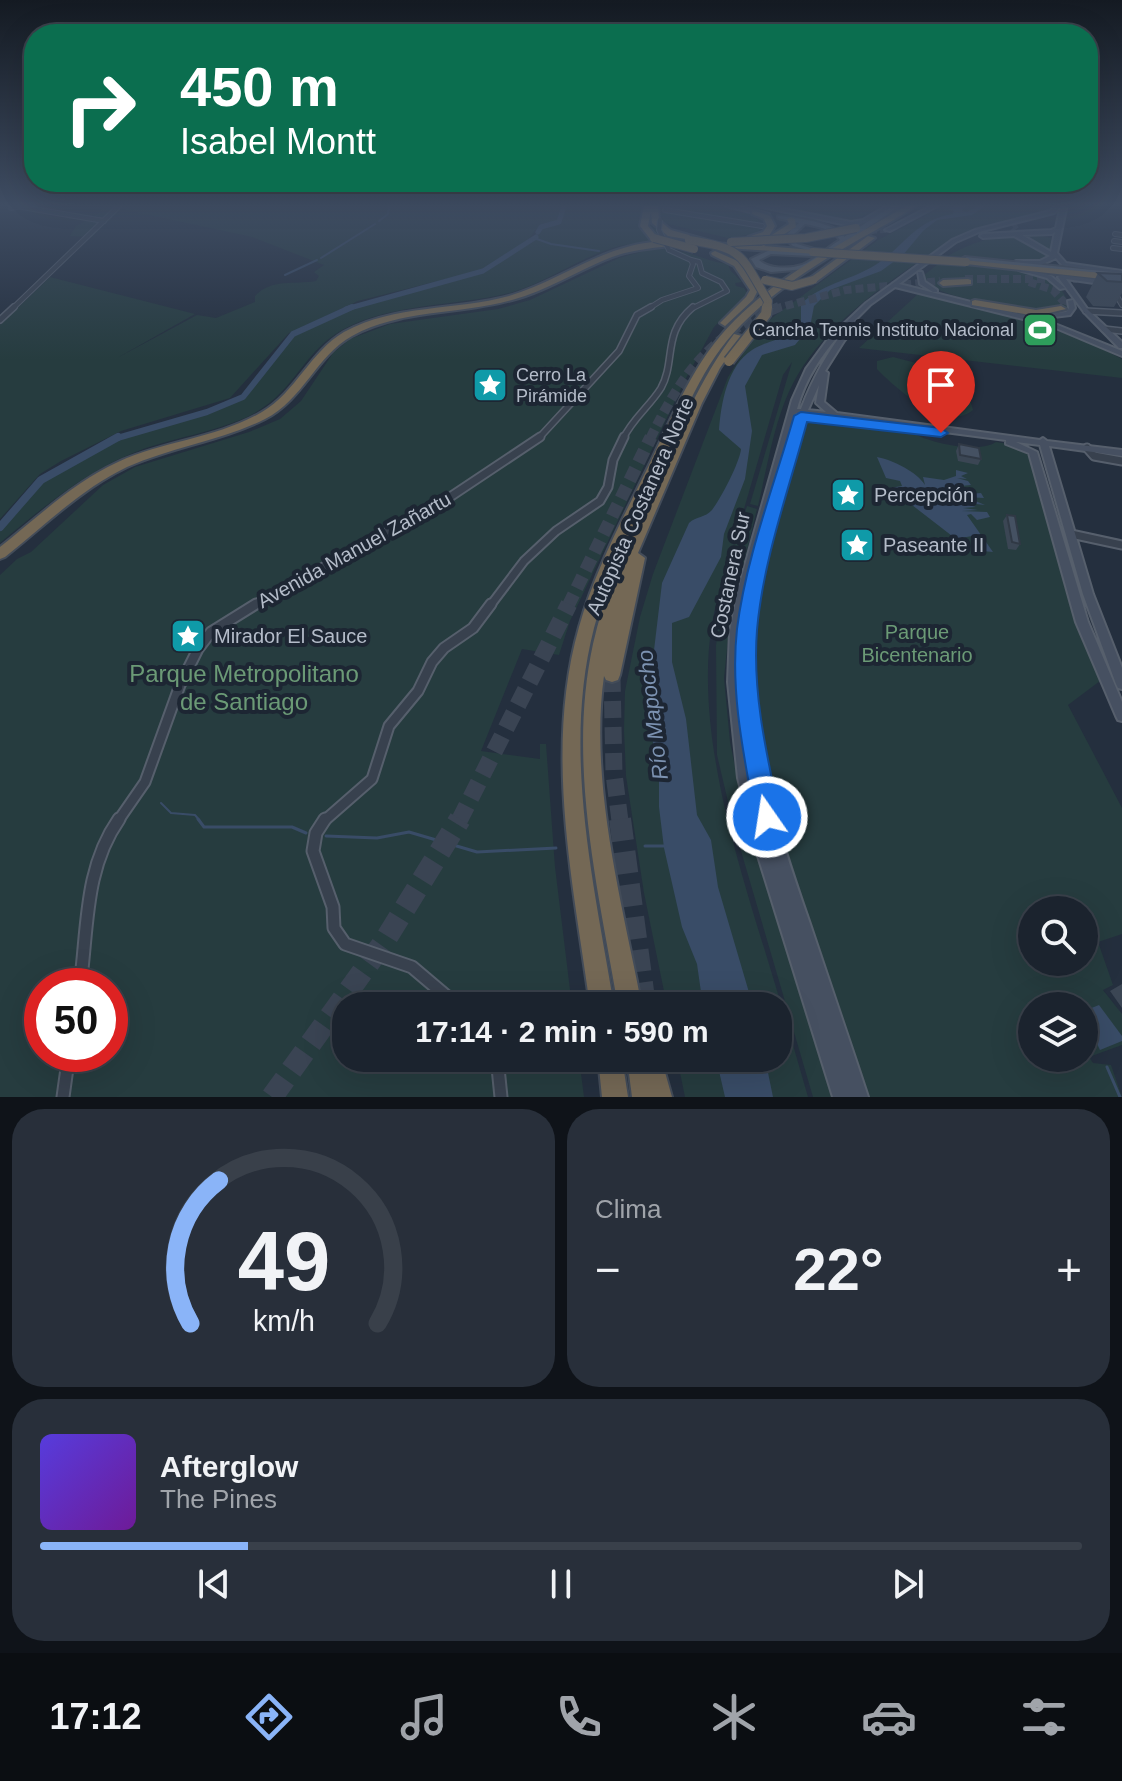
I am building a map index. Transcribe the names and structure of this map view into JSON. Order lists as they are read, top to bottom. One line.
{"streets":{"highway":["Autopista Costanera Norte"],"main road":["Costanera Sur"],"street":["Avenida Manuel Zañartu"]},"water":["Río Mapocho"],"parks":["Parque Bicentenario","Parque Metropolitano de Santiago"],"places":{"sports":["Cancha Tennis Instituto Nacional"],"place":["Cerro La Pirámide","Percepción","Paseante II","Mirador El Sauce"]},"page":{"turn":["450 m","Isabel Montt"],"limit":"50","trip":"17:14 · 2 min · 590 m","tile":"Clima","heat":["−","22°","+"],"song":["Afterglow","The Pines"],"tabs":"17:12","gauge":["49","km/h"]}}
